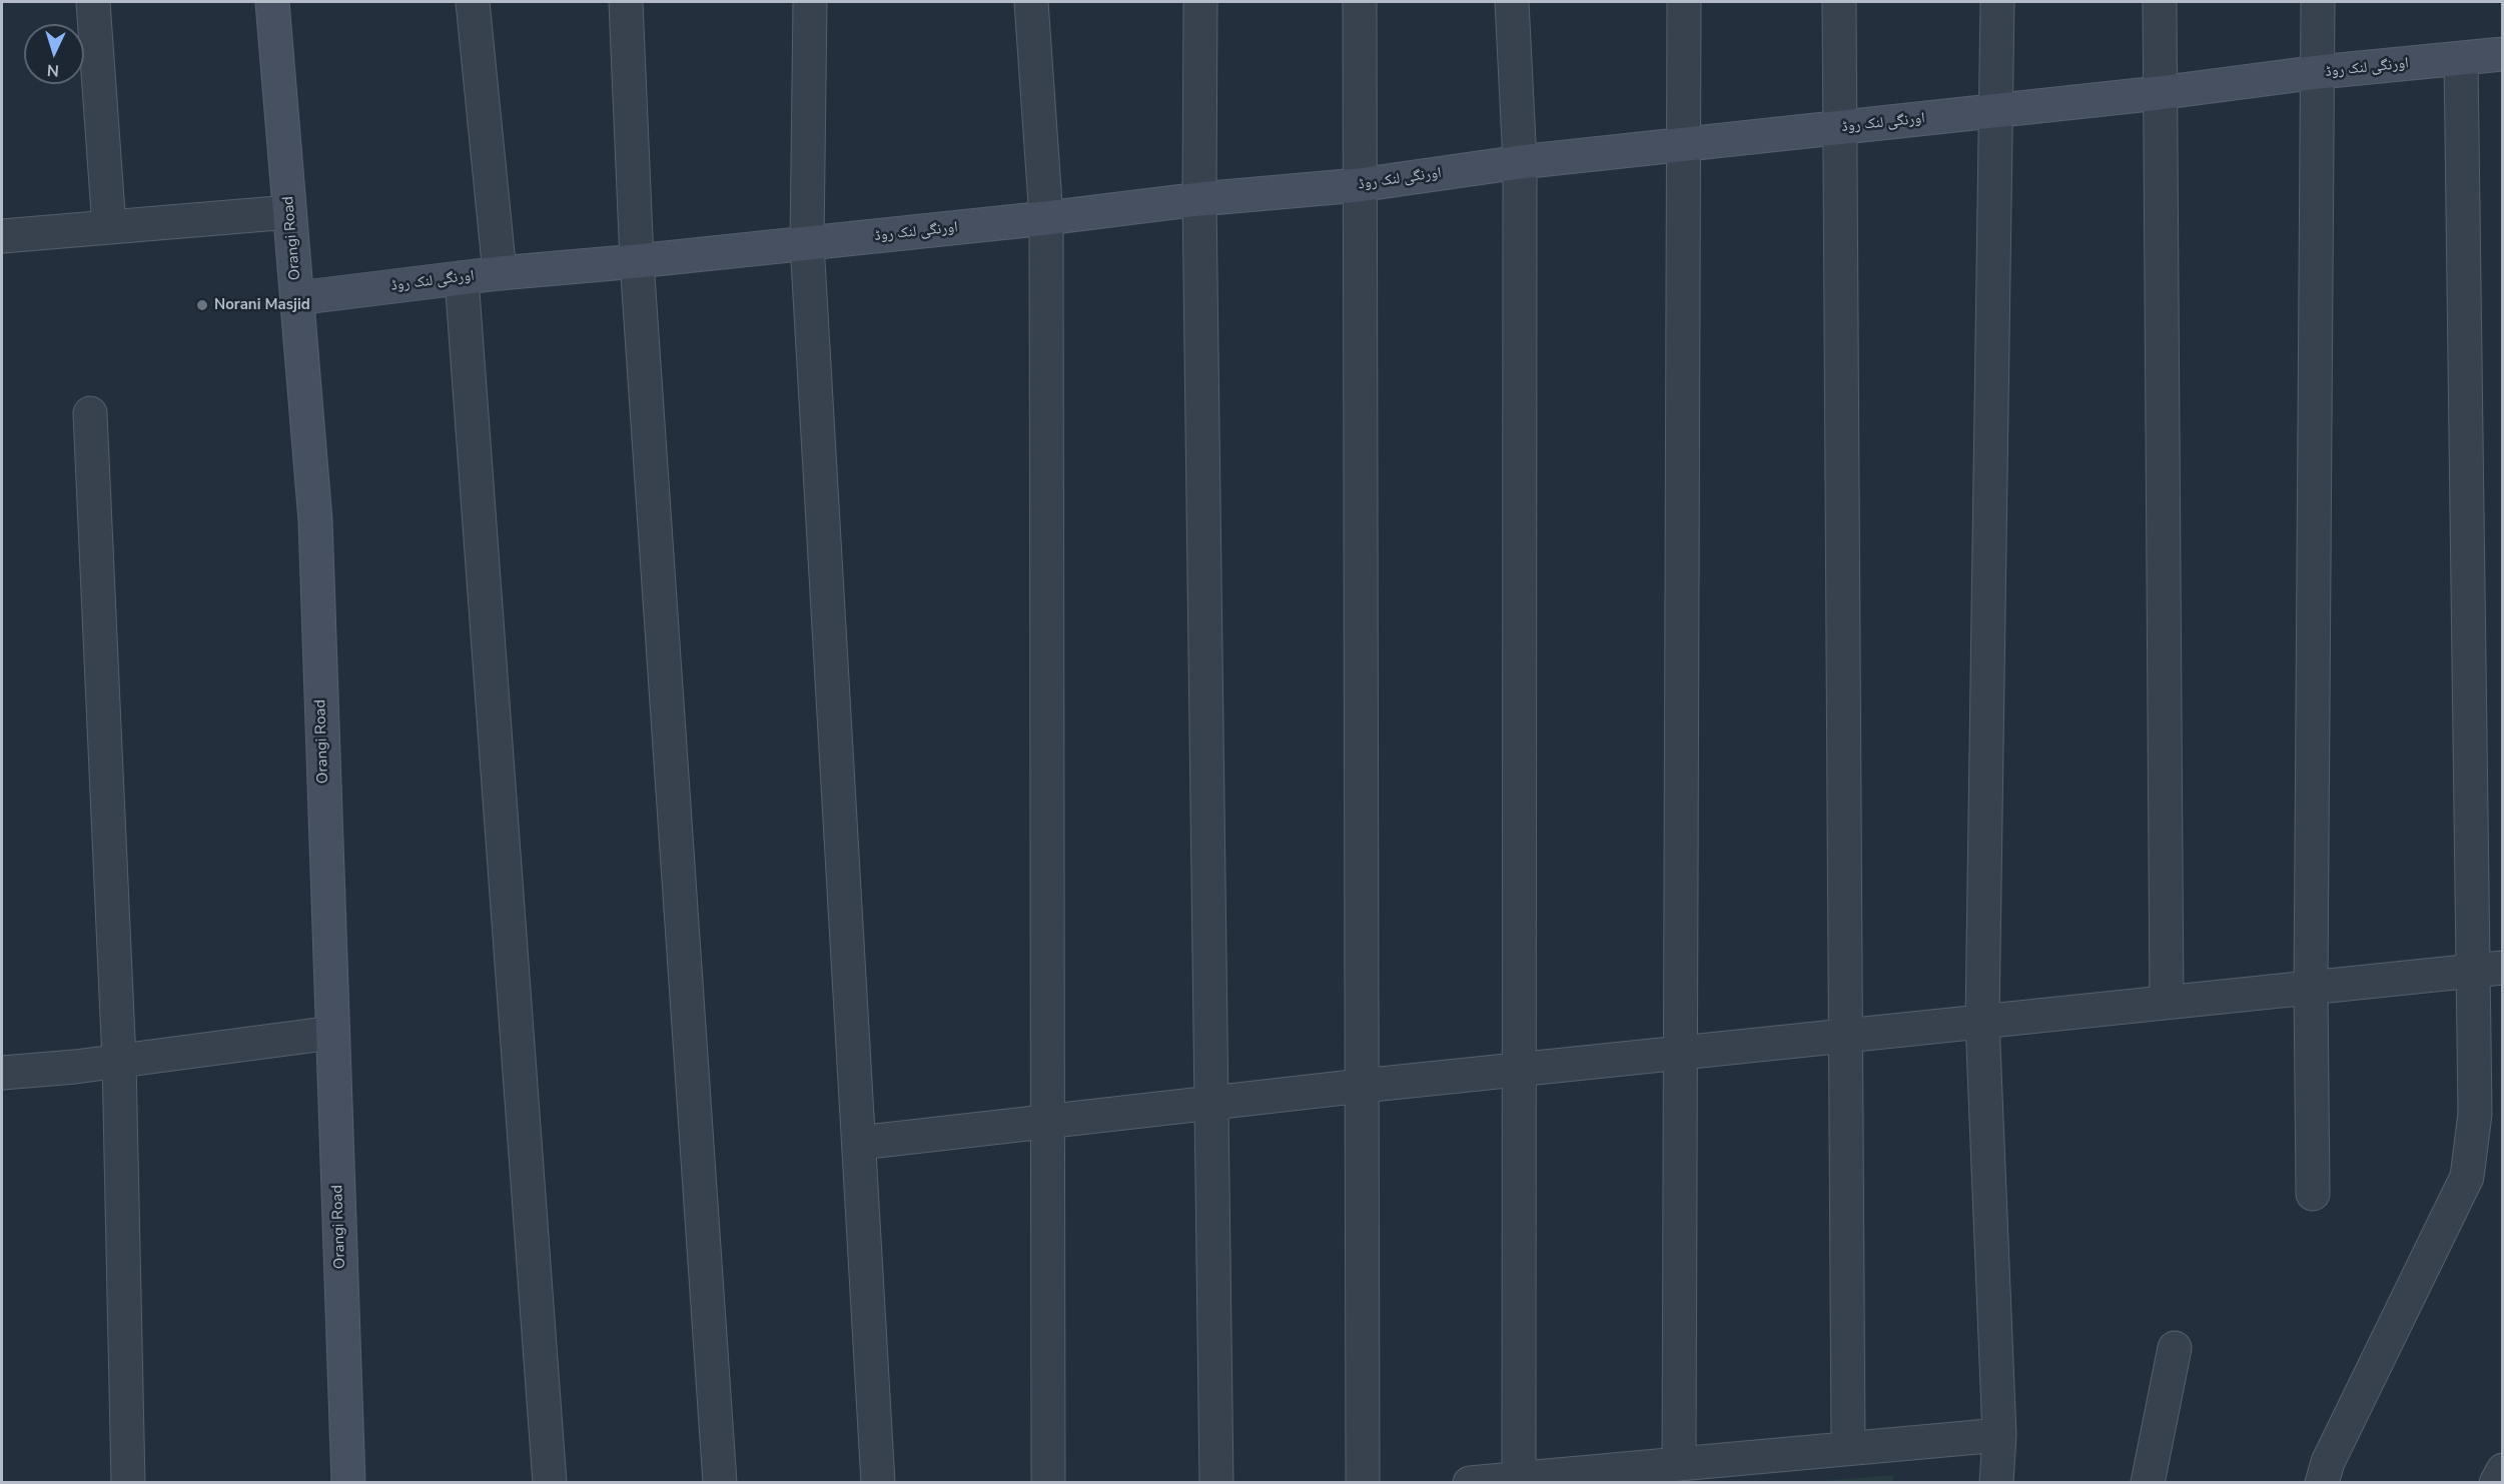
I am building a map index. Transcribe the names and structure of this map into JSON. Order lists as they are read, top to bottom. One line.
{"streets":{"street":["اورنگی لنک روڈ","Orangi Road"]},"crossings":[["اورنگی لنک روڈ","Orangi Road"]],"places":["Norani Masjid"],"north":"bottom"}
